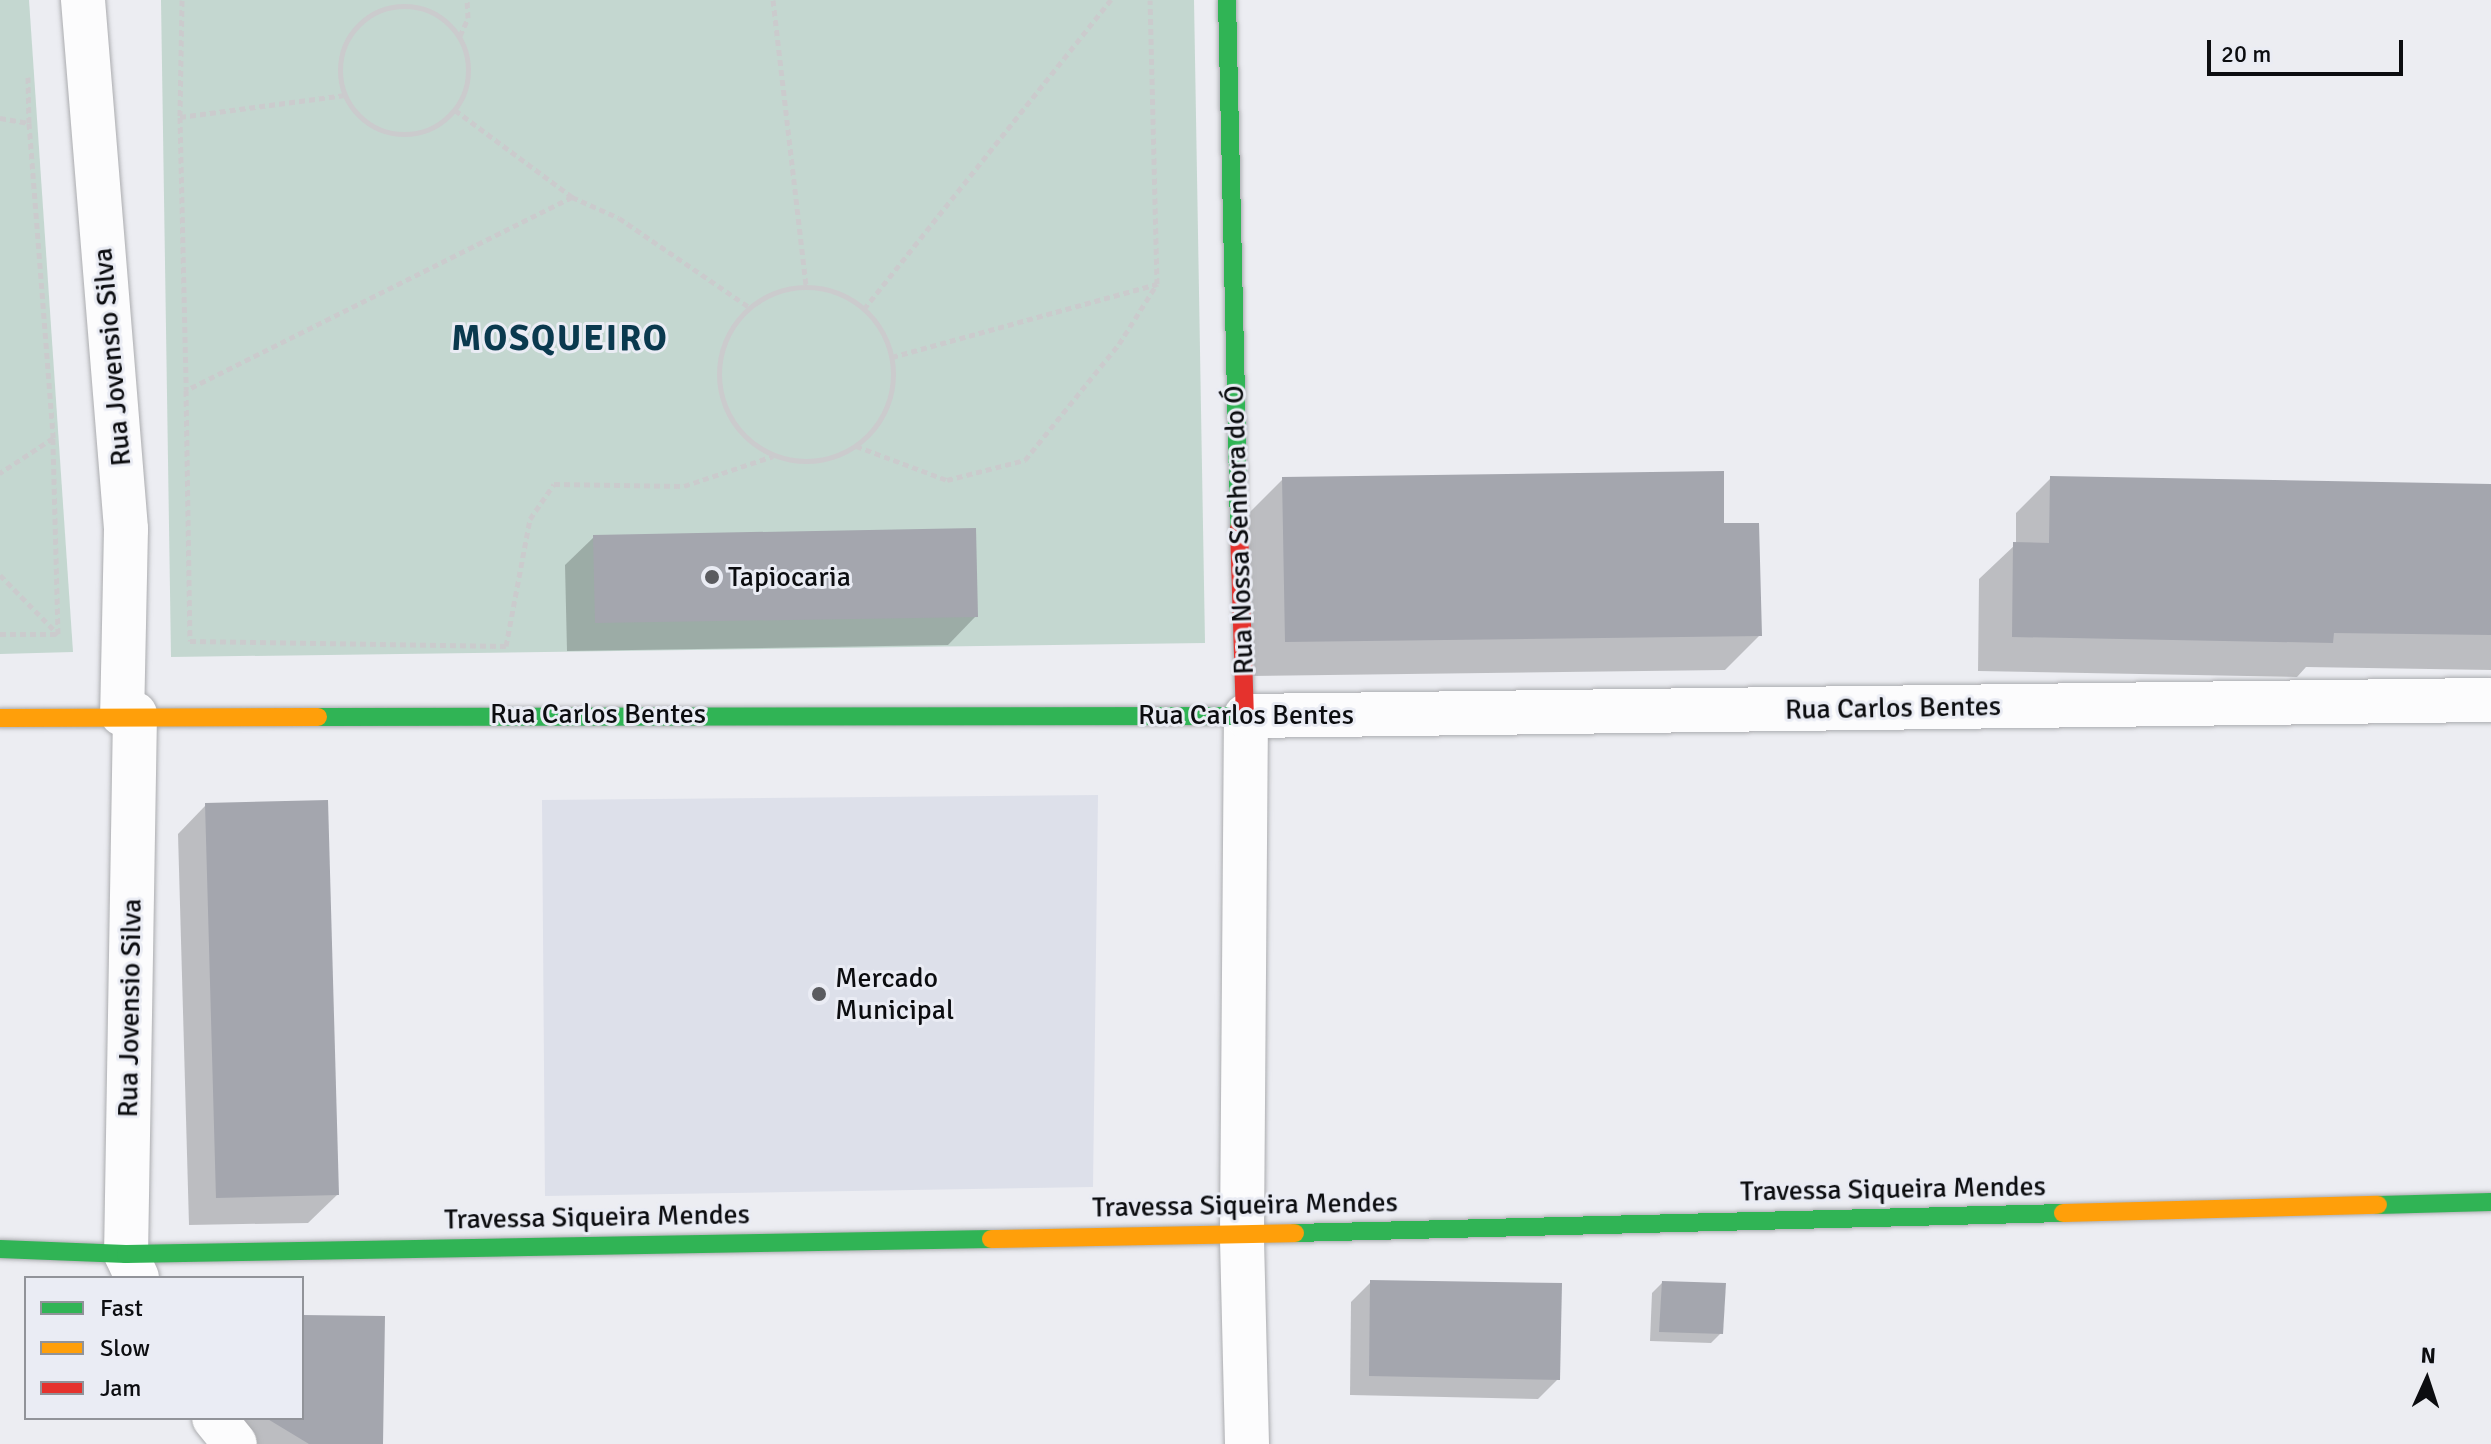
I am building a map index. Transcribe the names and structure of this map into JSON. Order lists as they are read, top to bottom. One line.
{"streets":{"street":["Rua Jovensio Silva","Rua Nossa Senhora do Ó","Rua Carlos Bentes","Travessa Siqueira Mendes"]},"crossings":[["Rua Jovensio Silva","Rua Carlos Bentes"],["Rua Jovensio Silva","Travessa Siqueira Mendes"],["Rua Nossa Senhora do Ó","Rua Carlos Bentes"],["Rua Nossa Senhora do Ó","Travessa Siqueira Mendes"]],"districts":["MOSQUEIRO"],"places":["Tapiocaria","Mercado Municipal"],"legend":["Fast","Slow","Jam"],"scale_bar":"20 m","north":"top"}
